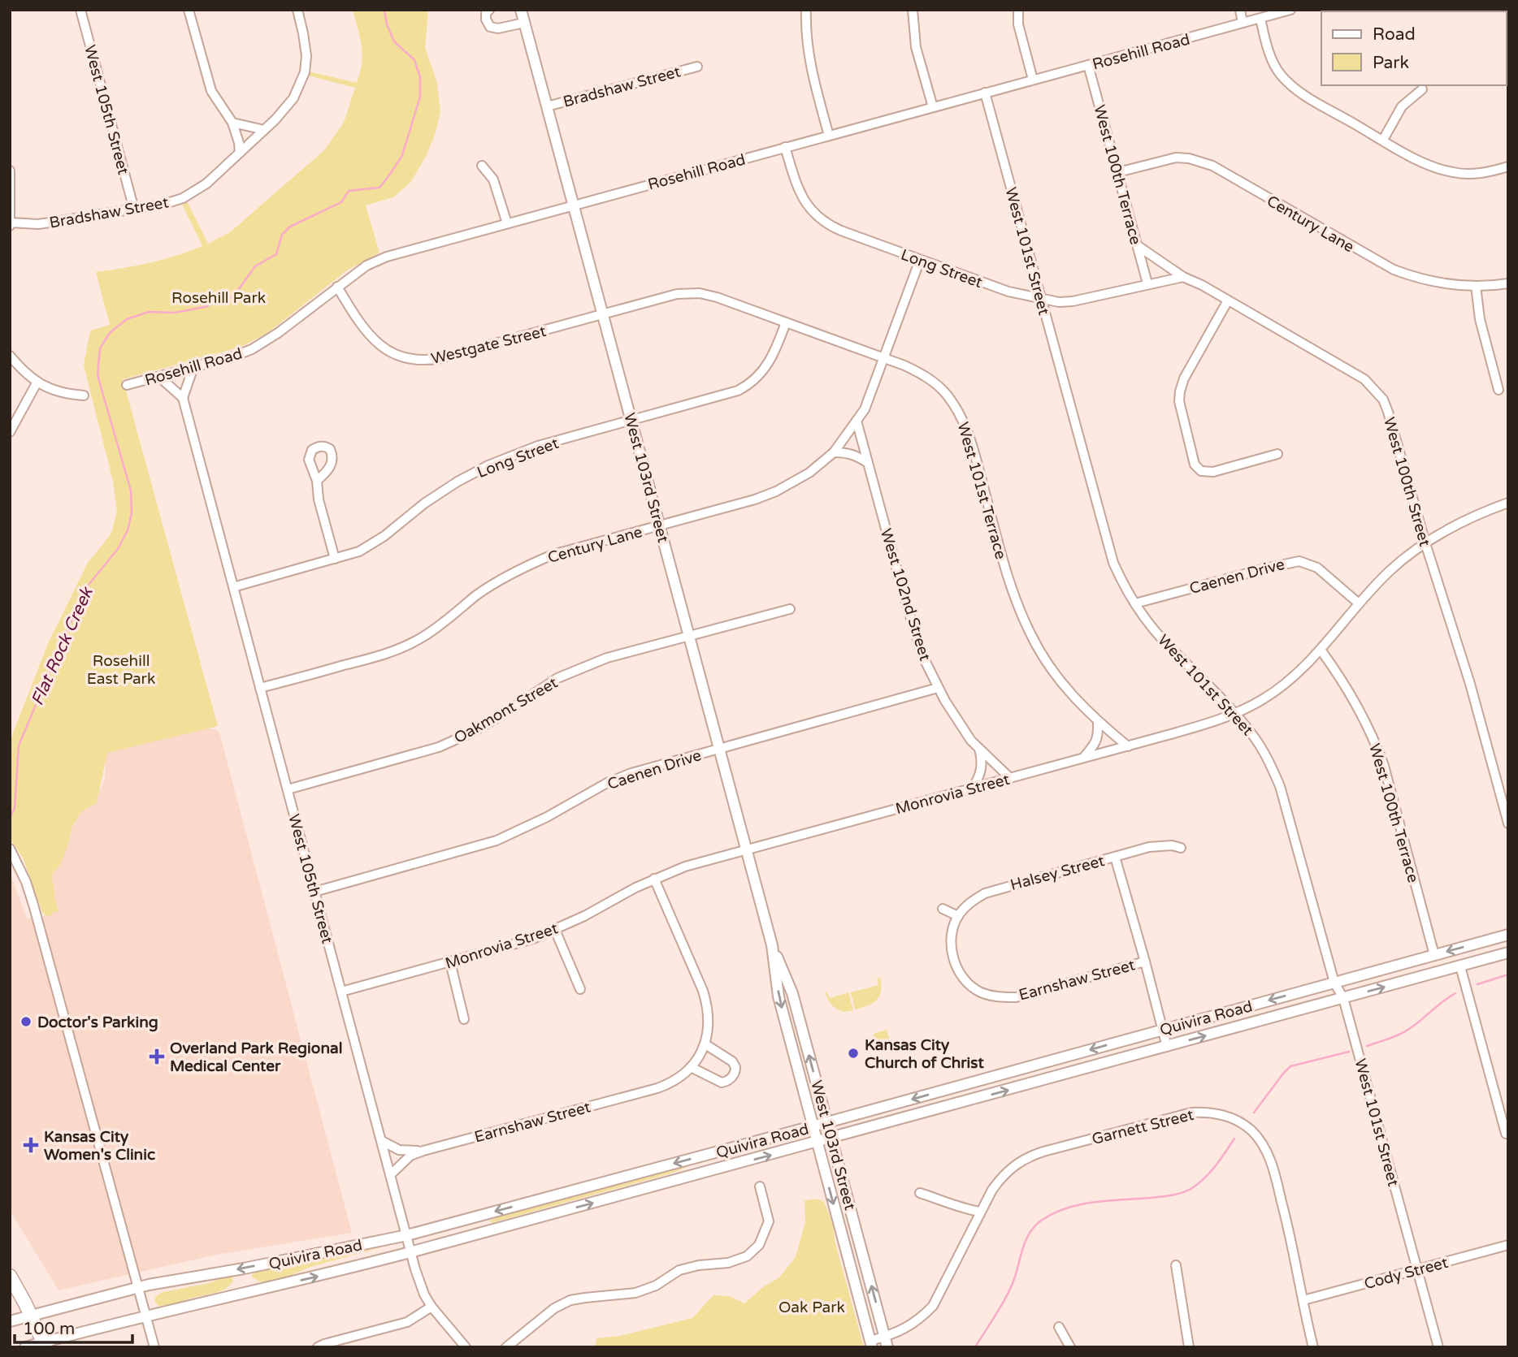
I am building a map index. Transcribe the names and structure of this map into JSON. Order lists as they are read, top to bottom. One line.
{"streets":{"main road":["West 103rd Street","Quivira Road"],"street":["Rosehill Road","Bradshaw Street","West 105th Street","West 100th Terrace","Century Lane","West 101st Street","Long Street","Westgate Street","West 100th Street","West 101st Terrace","Caenen Drive","West 102nd Street","Oakmont Street","Monrovia Street","Halsey Street","Earnshaw Street","Garnett Street","Cody Street"]},"crossings":[["Rosehill Road","West 100th Terrace"],["Rosehill Road","West 101st Street"],["Rosehill Road","Long Street"],["Rosehill Road","Westgate Street"],["Rosehill Road","West 103rd Street"],["Bradshaw Street","West 105th Street"],["Bradshaw Street","West 103rd Street"],["West 105th Street","Century Lane"],["West 105th Street","Long Street"],["West 105th Street","Caenen Drive"],["West 105th Street","Oakmont Street"],["West 105th Street","Monrovia Street"],["West 105th Street","Earnshaw Street"],["West 105th Street","Quivira Road"],["West 100th Terrace","Century Lane"],["West 100th Terrace","Long Street"],["West 100th Terrace","West 100th Street"],["West 100th Terrace","Monrovia Street"],["West 100th Terrace","Quivira Road"],["Century Lane","Long Street"],["Century Lane","West 103rd Street"],["Century Lane","West 101st Terrace"],["Century Lane","West 102nd Street"],["West 101st Street","Long Street"],["West 101st Street","Caenen Drive"],["West 101st Street","Monrovia Street"],["West 101st Street","Quivira Road"],["West 101st Street","Cody Street"],["Long Street","West 103rd Street"],["Long Street","West 101st Terrace"],["Westgate Street","West 103rd Street"],["Westgate Street","West 101st Terrace"],["West 103rd Street","West 101st Terrace"],["West 103rd Street","Caenen Drive"],["West 103rd Street","Oakmont Street"],["West 103rd Street","Monrovia Street"],["West 103rd Street","Quivira Road"],["West 103rd Street","Garnett Street"],["West 100th Street","Monrovia Street"],["West 101st Terrace","Monrovia Street"],["Caenen Drive","West 102nd Street"],["Caenen Drive","Monrovia Street"],["West 102nd Street","Monrovia Street"],["Halsey Street","Earnshaw Street"],["Garnett Street","Cody Street"]],"water":["Flat Rock Creek"],"parks":["Rosehill Park","Rosehill East Park","Oak Park"],"places":{"other":["Doctor's Parking","Kansas City Church of Christ"],"health":["Overland Park Regional Medical Center","Kansas City Women's Clinic"]},"legend":["Road","Park"],"scale_bar":"100 m"}
